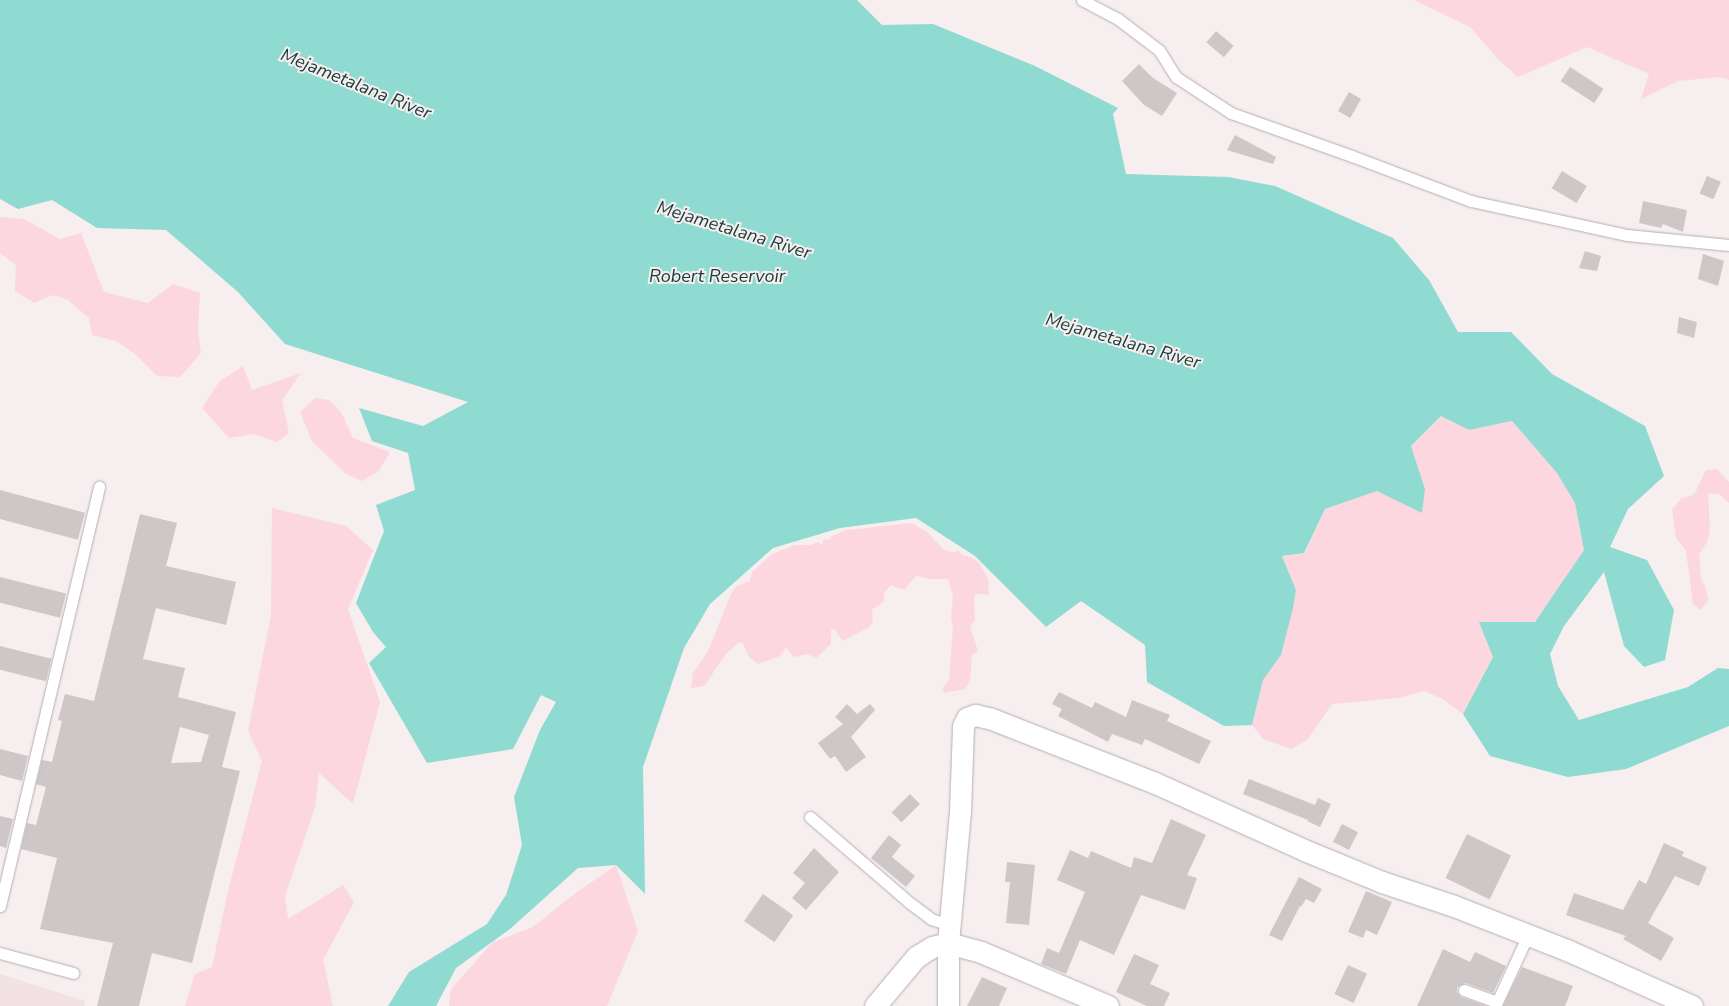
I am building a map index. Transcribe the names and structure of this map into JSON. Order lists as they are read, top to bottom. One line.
{"water":["Mejametalana River","Robert Reservoir"]}
